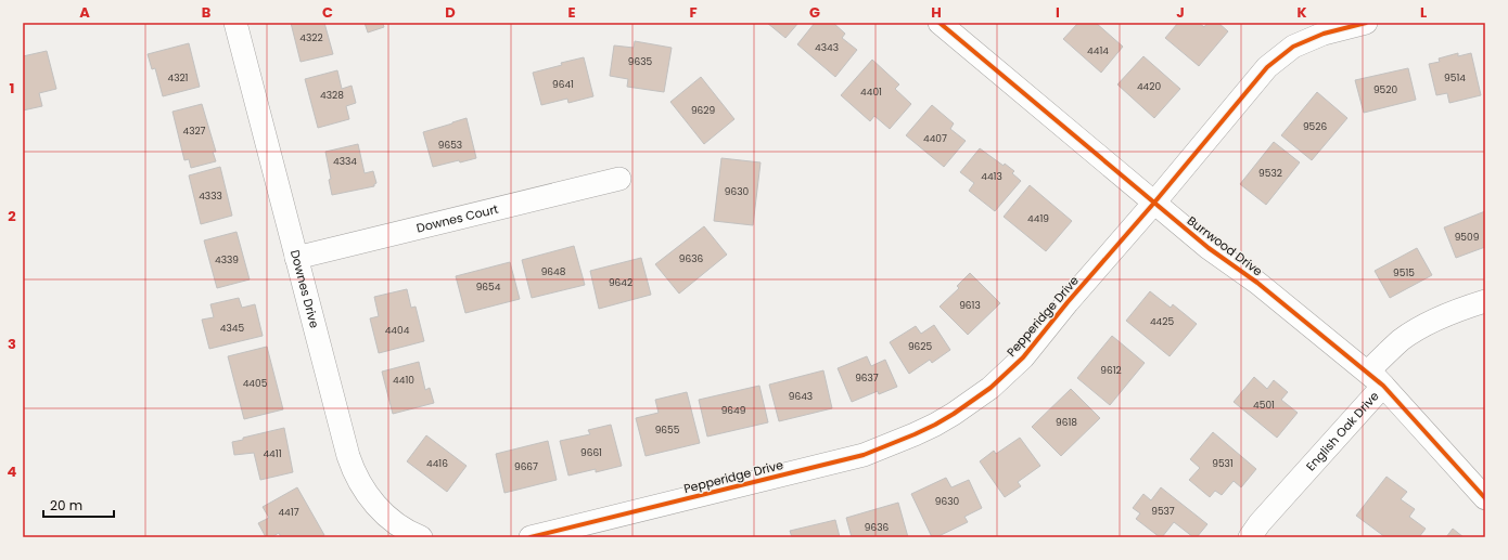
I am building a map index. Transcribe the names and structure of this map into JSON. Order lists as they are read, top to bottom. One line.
{"streets":{"street":["Downes Court","Burrwood Drive","Downes Drive","Pepperidge Drive","English Oak Drive"]},"crossings":[["Downes Court","Downes Drive"],["Burrwood Drive","Pepperidge Drive"],["Burrwood Drive","English Oak Drive"]],"house_numbers":["4322","4343","4414","9635","4321","9514","9641","4420","9520","4401","4328","9629","9526","4327","4407","9653","4334","9532","4413","9630","4333","4419","9509","9636","4339","9648","9515","9642","9654","9613","4425","4345","4404","9625","9612","9637","4410","4405","9643","4501","9649","9618","9655","9661","4411","4416","9531","9667","9630","9537","4417","9636"],"scale_bar":"20 m","grid":{"columns":["A","B","C","D","E","F","G","H","I","J","K","L"],"rows":["1","2","3","4"]}}
